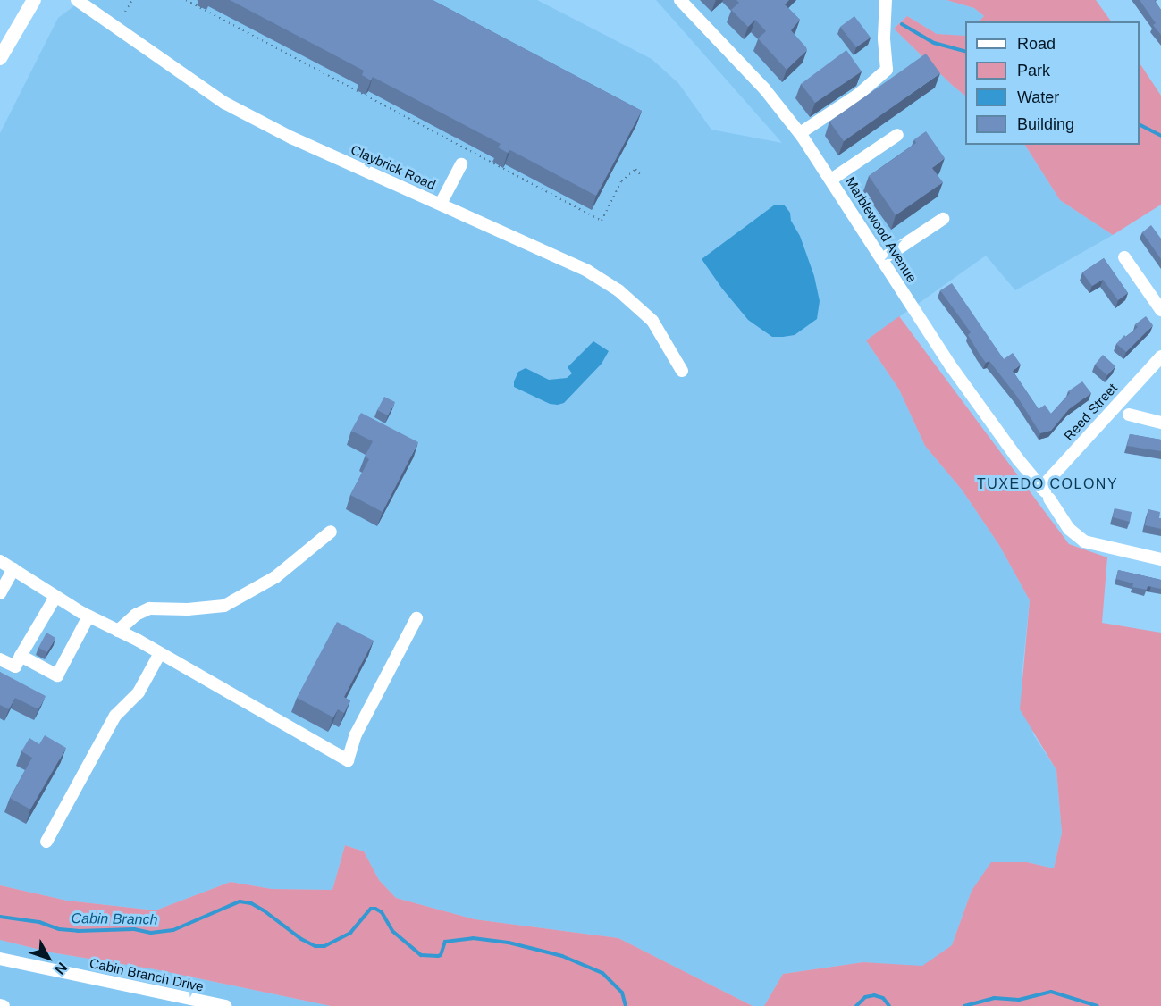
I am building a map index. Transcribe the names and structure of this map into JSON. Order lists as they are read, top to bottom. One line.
{"streets":{"street":["Claybrick Road","Marblewood Avenue","Reed Street","Cabin Branch Drive"]},"crossings":[["Marblewood Avenue","Reed Street"]],"districts":["TUXEDO COLONY"],"water":["Cabin Branch"],"legend":["Road","Park","Water","Building"],"north":"bottom right"}
